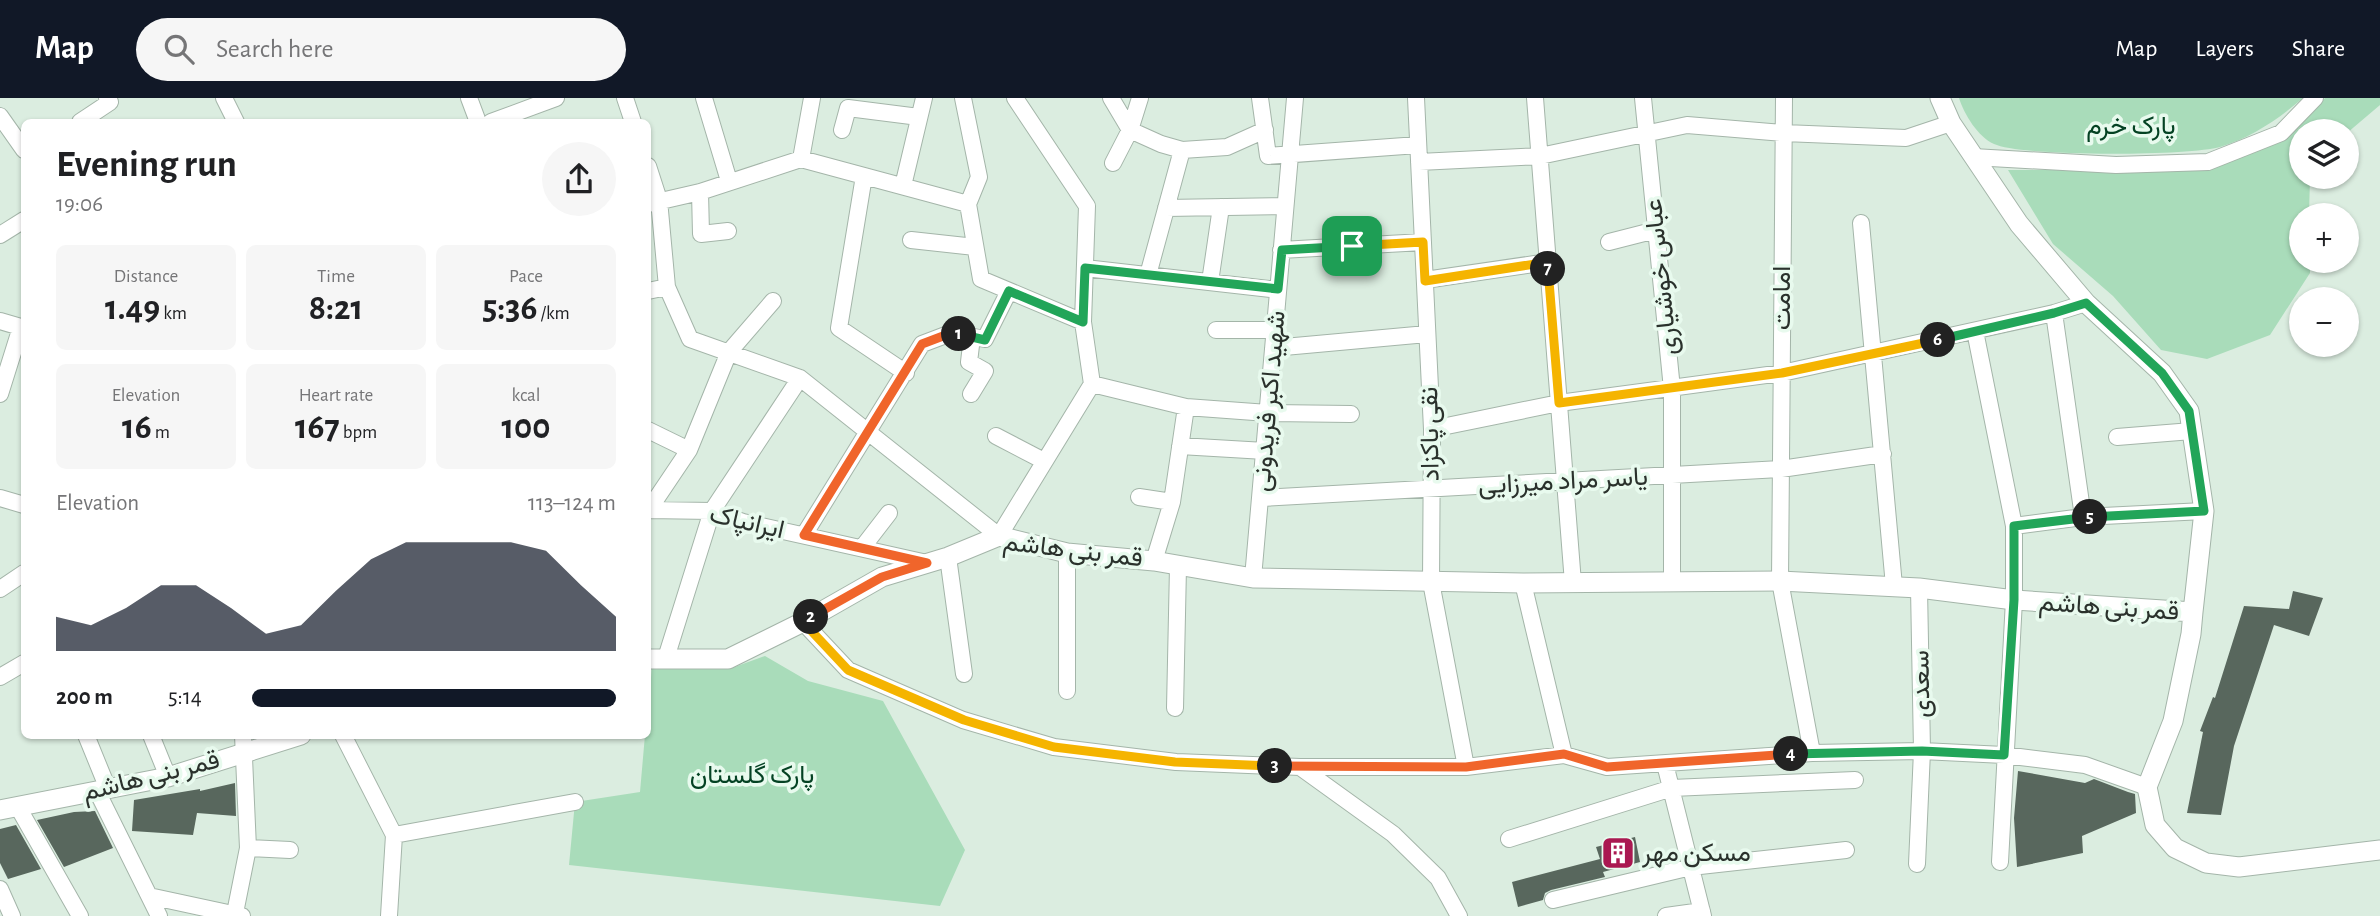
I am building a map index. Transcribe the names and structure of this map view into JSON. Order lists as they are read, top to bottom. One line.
{"streets":{"street":["عباس خوشیاری","امامت","شهید اکبر فریدونی","نقی پاکزاد","یاسر مراد میرزایی","ایرانپاک","قمر بنی هاشم","سعدی"]},"crossings":[["عباس خوشیاری","یاسر مراد میرزایی"],["عباس خوشیاری","قمر بنی هاشم"],["امامت","یاسر مراد میرزایی"],["امامت","قمر بنی هاشم"],["شهید اکبر فریدونی","یاسر مراد میرزایی"],["شهید اکبر فریدونی","قمر بنی هاشم"],["نقی پاکزاد","یاسر مراد میرزایی"],["نقی پاکزاد","قمر بنی هاشم"],["ایرانپاک","قمر بنی هاشم"],["قمر بنی هاشم","سعدی"]],"parks":["پارک خرم","پارک گلستان"],"places":{"building":["مسکن مهر"]},"page":{"header":"Map","search":"Search here","nav":["Map","Layers","Share"],"map_buttons":["+","−"],"heading":["Evening run","19:06"],"stats":[["Distance","1.49 km"],["Time","8:21"],["Pace","5:36 /km"],["Elevation","16 m"],["Heart rate","167 bpm"],["kcal","100"]],"pins":["7","1","6","5","2","4","3"],"chart":["Elevation","113–124 m"],"list":[{"name":"200 m","note":"5:14"}]}}
